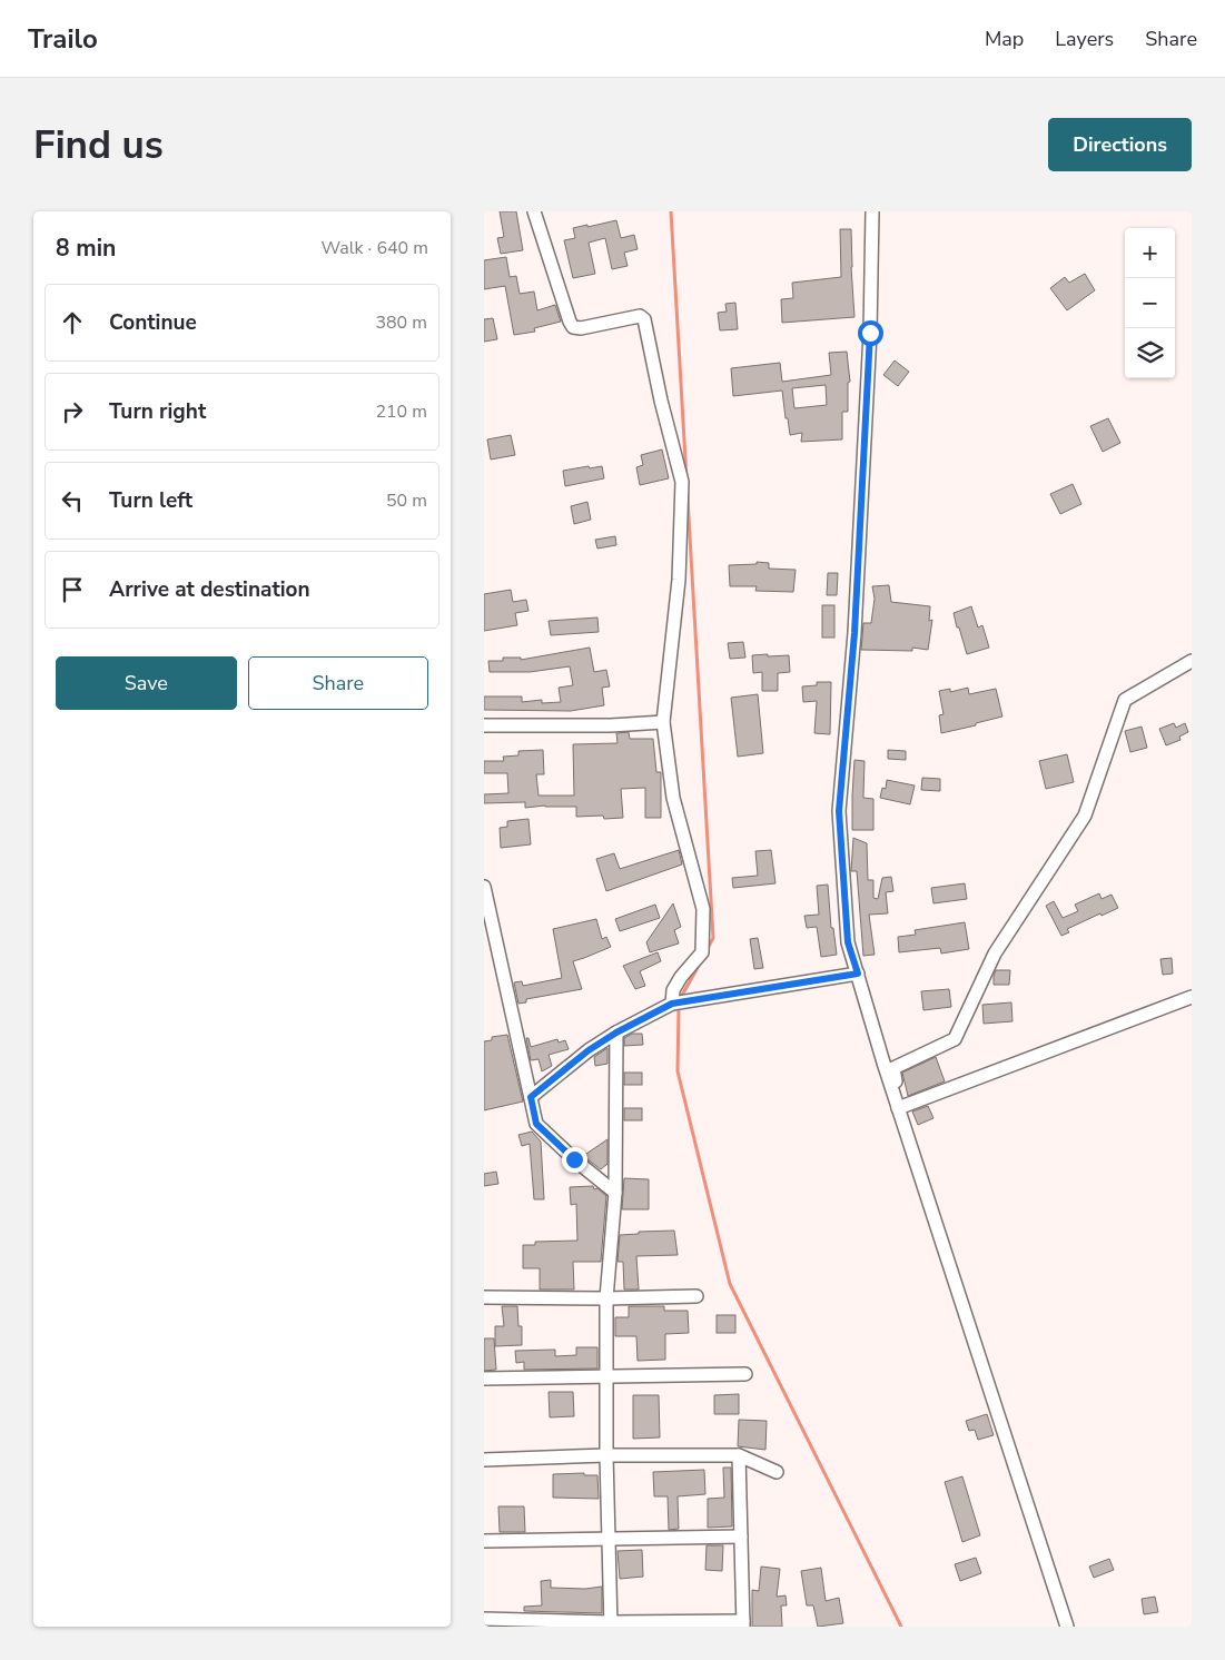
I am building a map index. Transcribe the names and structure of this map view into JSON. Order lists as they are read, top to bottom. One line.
{"page":{"header":"Trailo","nav":["Map","Layers","Share"],"buttons":["Directions",["Save","Share"]],"title":"Find us","heading":["8 min","Walk · 640 m"],"map_buttons":["+","−"],"list":[["Continue","380 m"],["Turn right","210 m"],["Turn left","50 m"],"Arrive at destination"]}}
